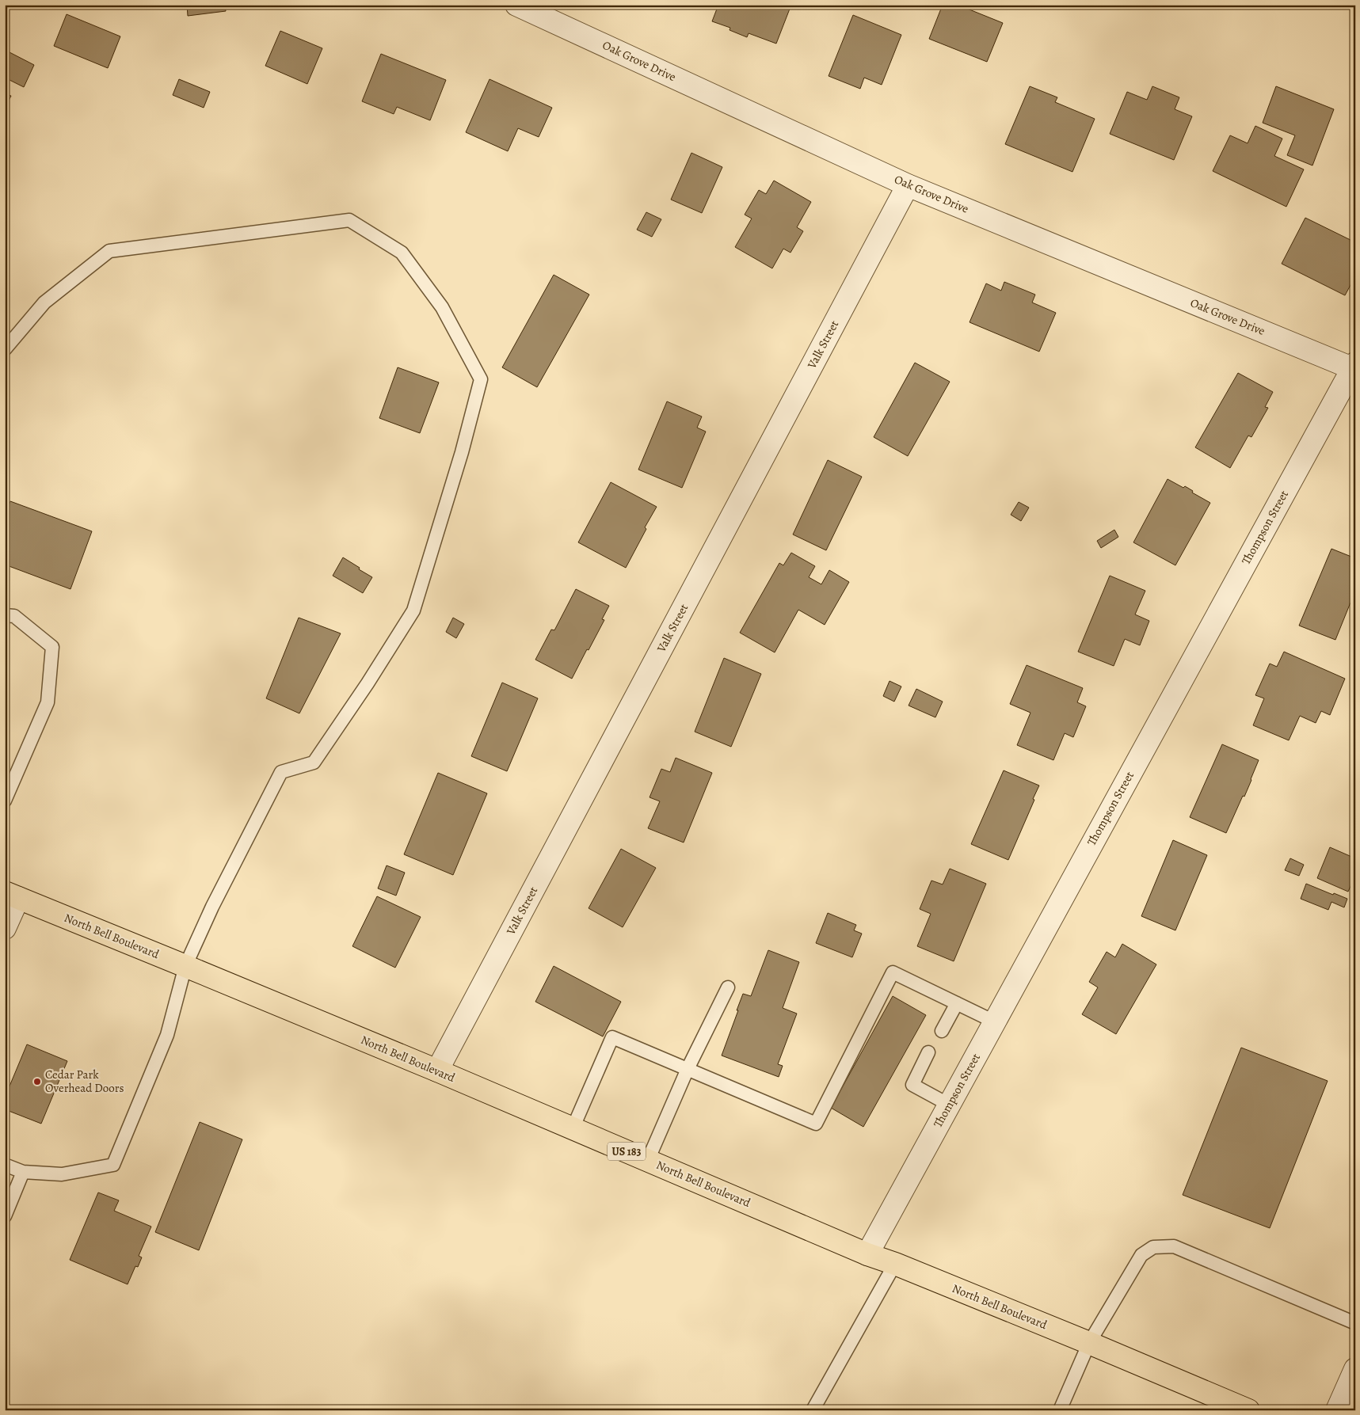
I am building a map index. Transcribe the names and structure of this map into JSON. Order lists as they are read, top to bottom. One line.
{"streets":{"main road":["North Bell Boulevard","US 183"],"street":["Oak Grove Drive","Valk Street","Thompson Street"]},"crossings":[["Oak Grove Drive","Valk Street"],["Oak Grove Drive","Thompson Street"],["Valk Street","North Bell Boulevard"],["Thompson Street","North Bell Boulevard"]],"places":["Cedar Park Overhead Doors"]}
